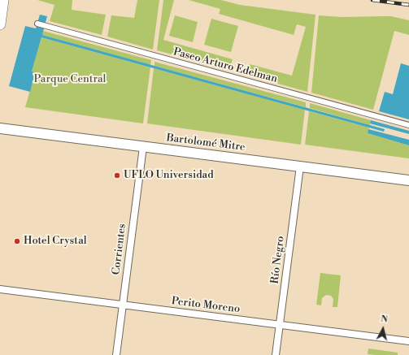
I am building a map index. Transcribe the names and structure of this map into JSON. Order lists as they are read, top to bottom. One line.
{"streets":{"main road":["Bartolomé Mitre"],"street":["Paseo Arturo Edelman","Corrientes","Río Negro","Perito Moreno"]},"crossings":[["Bartolomé Mitre","Corrientes"],["Bartolomé Mitre","Río Negro"],["Corrientes","Perito Moreno"],["Río Negro","Perito Moreno"]],"parks":["Parque Central"],"places":["UFLO Universidad","Hotel Crystal"],"north":"top"}
